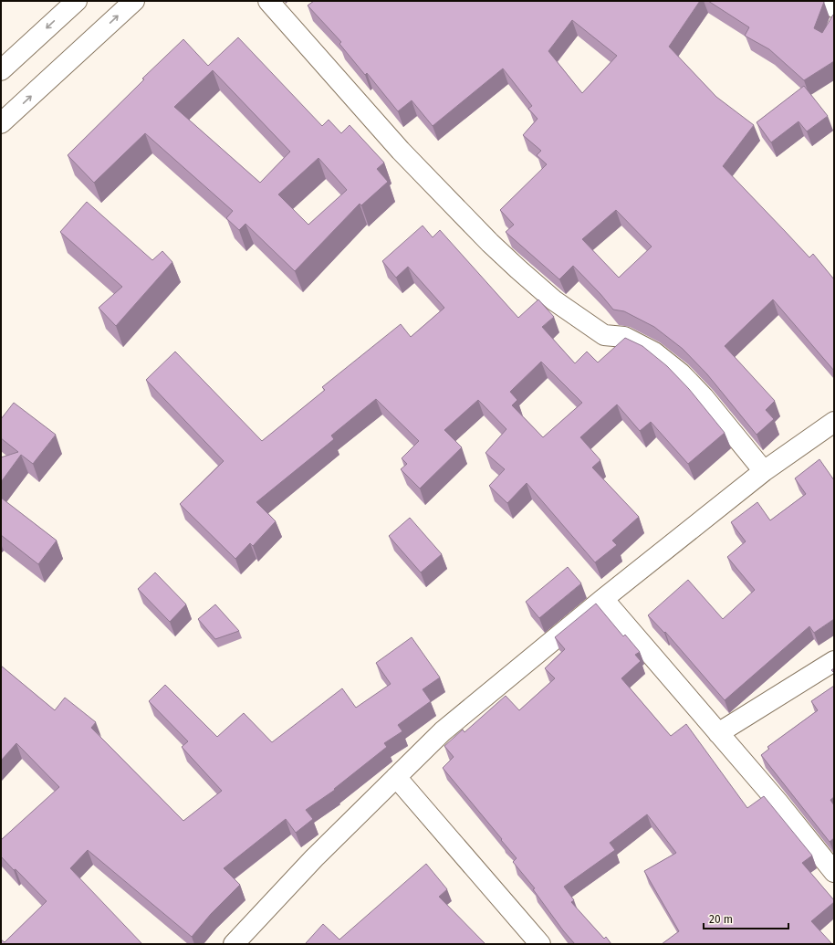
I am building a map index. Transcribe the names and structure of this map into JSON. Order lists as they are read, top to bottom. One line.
{"scale_bar":"20 m"}
